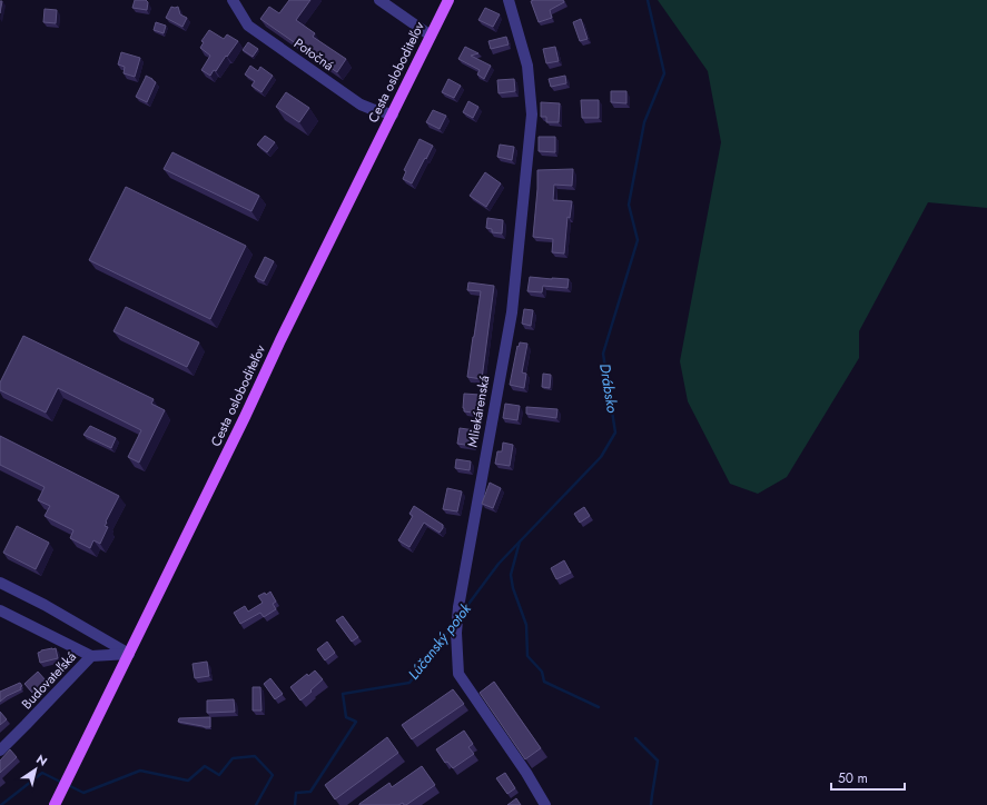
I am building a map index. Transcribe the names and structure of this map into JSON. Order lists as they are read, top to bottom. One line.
{"streets":{"main road":["Cesta osloboditeľov"],"street":["Potočná","Mliekárenská","Budovateľská"]},"crossings":[["Potočná","Cesta osloboditeľov"],["Cesta osloboditeľov","Budovateľská"]],"water":["Drábsko","Lúčanský potok"],"scale_bar":"50 m","north":"top right"}
